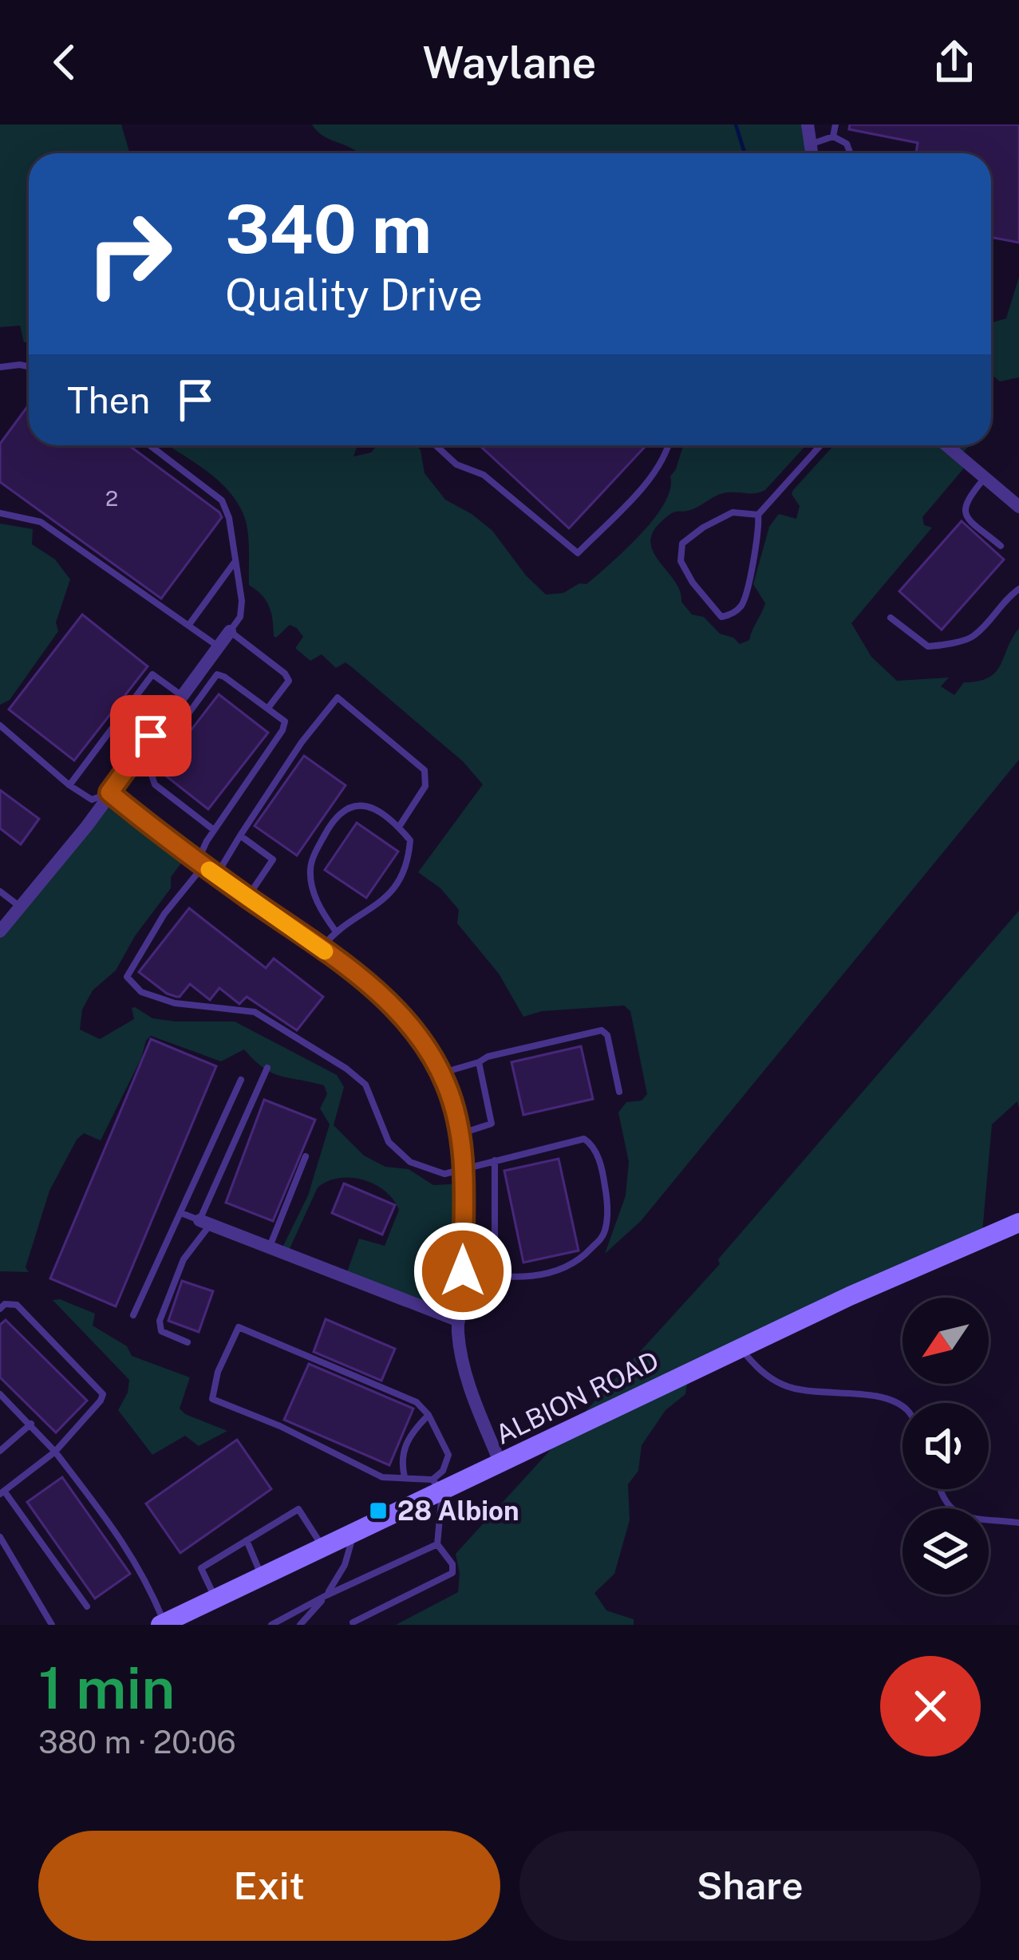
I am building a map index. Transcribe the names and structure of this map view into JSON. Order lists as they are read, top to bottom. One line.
{"streets":{"main road":["ALBION ROAD"]},"places":{"transit":["28 Albion"]},"house_numbers":["2"],"north":"bottom left","page":{"header":"Waylane","turn":["340 m","Quality Drive"],"then":"Then","heading":["1 min","380 m · 20:06"],"buttons":["Exit","Share"]}}
